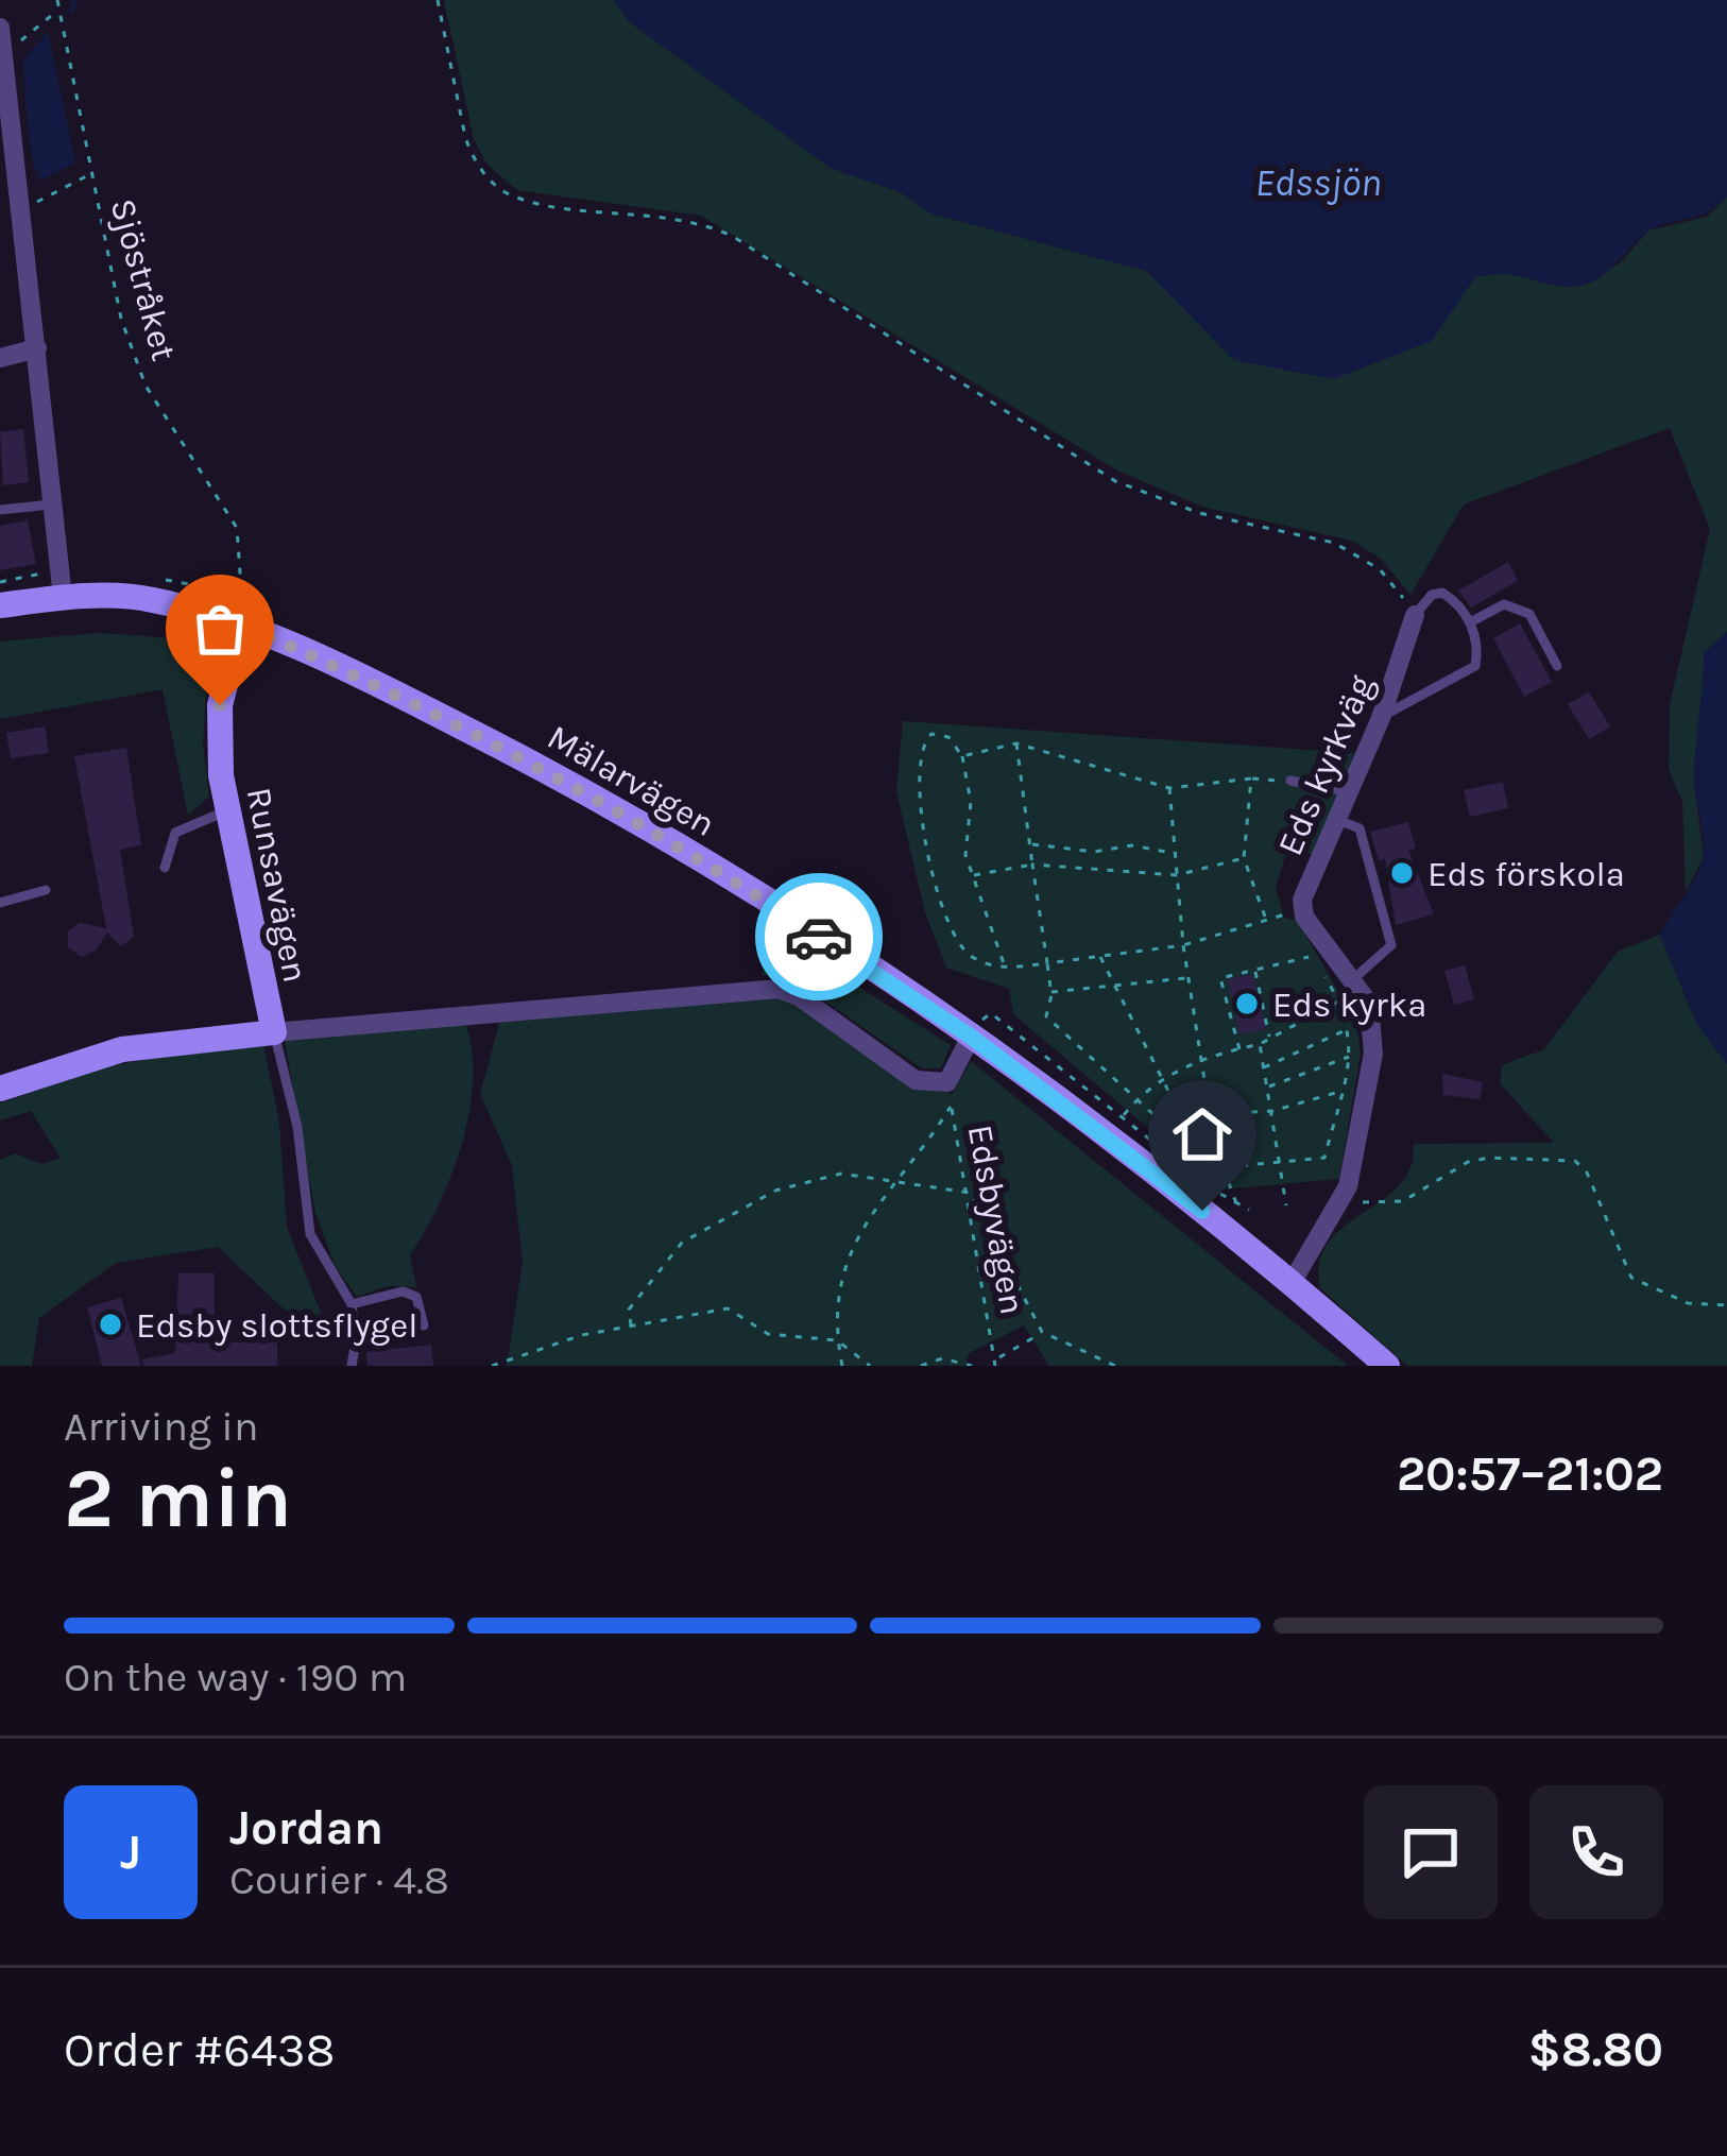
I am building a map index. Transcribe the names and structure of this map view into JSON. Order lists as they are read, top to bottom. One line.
{"streets":{"main road":["Mälarvägen","Runsavägen"],"street":["Eds kyrkväg"],"path":["Sjöstråket","Edsbyvägen"]},"crossings":[["Sjöstråket","Mälarvägen"],["Sjöstråket","Runsavägen"],["Eds kyrkväg","Mälarvägen"],["Mälarvägen","Runsavägen"]],"water":["Edssjön"],"places":["Eds förskola","Eds kyrka","Edsby slottsflygel"],"page":{"heading":["2 min","Arriving in","20:57–21:02"],"panel":["Jordan","Courier · 4.8","Order #6438","$8.80"],"bar":"On the way · 190 m","round":"J"}}
